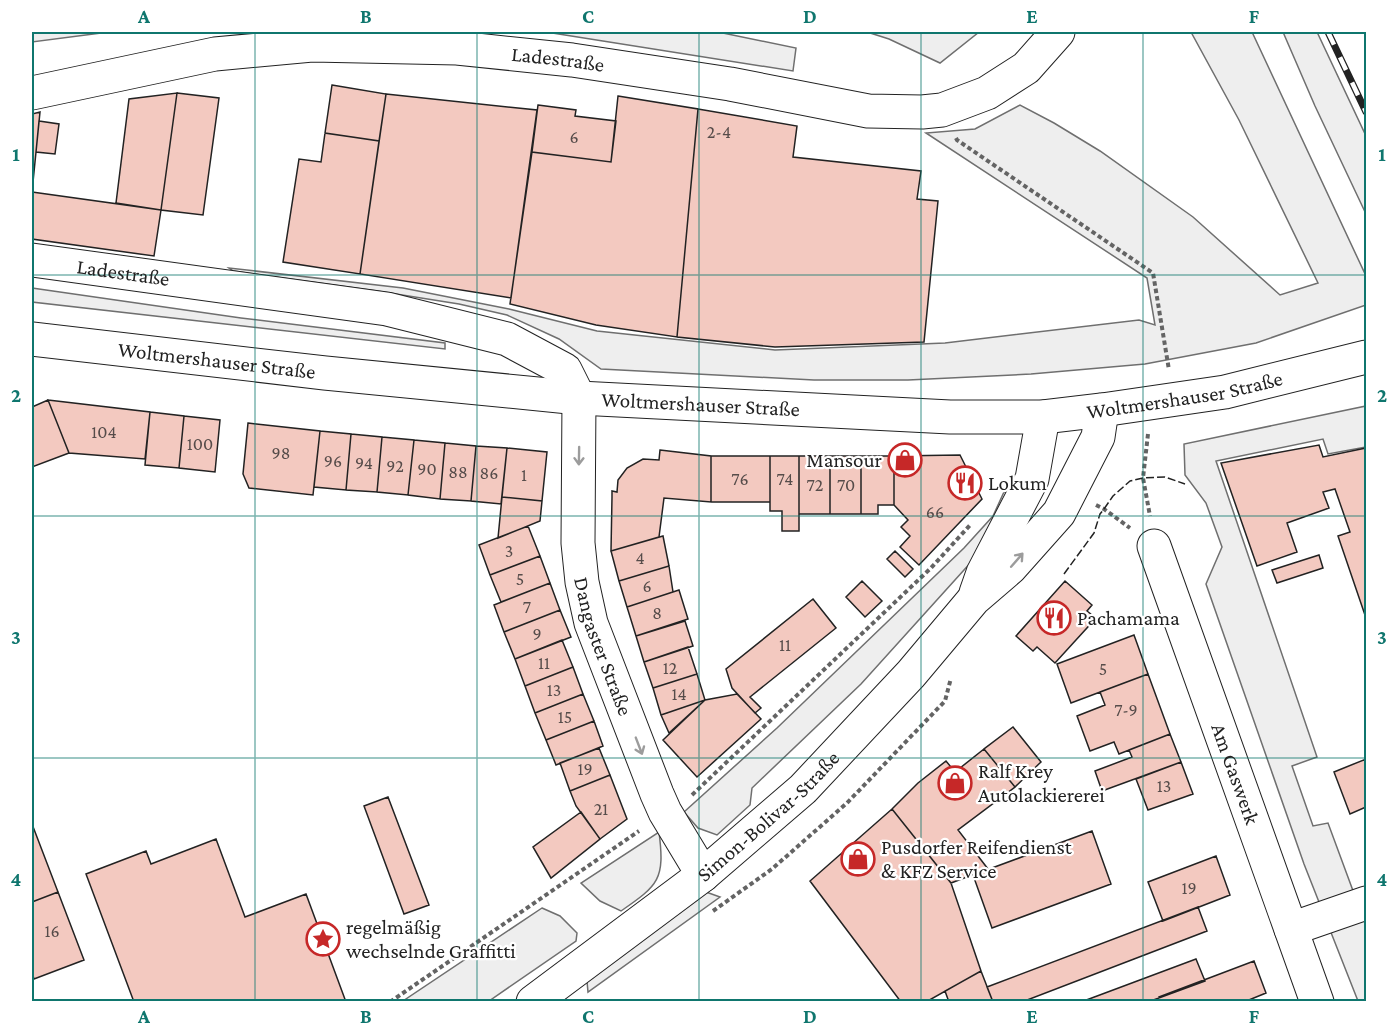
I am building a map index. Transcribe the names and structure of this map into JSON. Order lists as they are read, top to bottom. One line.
{"streets":{"street":["Ladestraße","Woltmershauser Straße","Dangaster Straße","Am Gaswerk","Simon-Bolivar-Straße"]},"crossings":[["Ladestraße","Woltmershauser Straße"],["Ladestraße","Dangaster Straße"],["Woltmershauser Straße","Dangaster Straße"],["Woltmershauser Straße","Simon-Bolivar-Straße"],["Dangaster Straße","Simon-Bolivar-Straße"]],"one_way":["Dangaster Straße"],"places":{"shop":["Mansour","Ralf Krey Autolackiererei","Pusdorfer Reifendienst & KFZ Service"],"restaurant":["Lokum","Pachamama"],"place":["regelmäßig wechselnde Graffitti"]},"house_numbers":["2-4","6","104","100","98","96","94","92","90","88","86","1","76","74","72","70","66","3","4","5","6","7","8","9","11","11","12","5","13","14","7-9","15","19","13","21","19","16"],"grid":{"columns":["A","B","C","D","E","F"],"rows":["1","2","3","4"]}}
